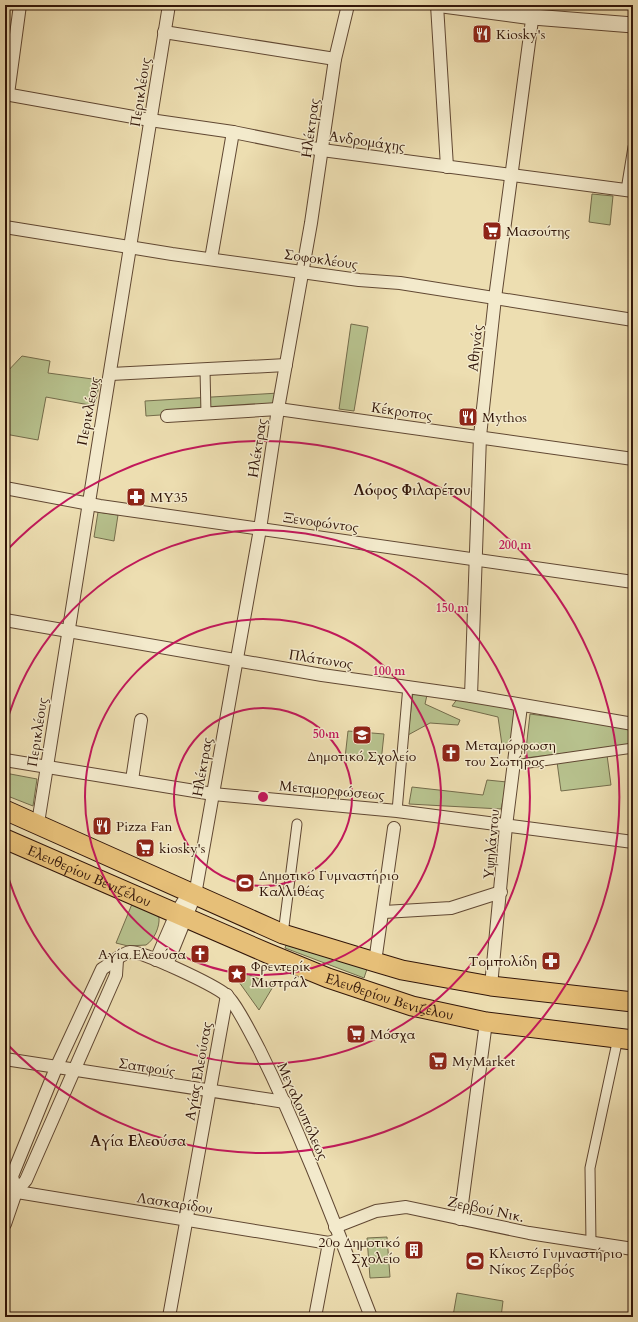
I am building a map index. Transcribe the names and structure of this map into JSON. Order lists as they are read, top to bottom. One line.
{"streets":{"main road":["Ελευθερίου Βενιζέλου"],"street":["Περικλέους","Ηλέκτρας","Ανδρομάχης","Σοφοκλέους","Αθηνάς","Κέκροπος","Ξενοφώντος","Πλάτωνος","Μεταμορφώσεως","Υψηλάντου","Σαπφούς","Αγίας Ελεούσας","Μεγαλουπόλεως","Λασκαρίδου","Ζερβού Νικ."]},"crossings":[["Περικλέους","Ανδρομάχης"],["Περικλέους","Σοφοκλέους"],["Περικλέους","Ξενοφώντος"],["Περικλέους","Πλάτωνος"],["Περικλέους","Μεταμορφώσεως"],["Περικλέους","Ελευθερίου Βενιζέλου"],["Ηλέκτρας","Ανδρομάχης"],["Ηλέκτρας","Σοφοκλέους"],["Ηλέκτρας","Κέκροπος"],["Ηλέκτρας","Ξενοφώντος"],["Ηλέκτρας","Πλάτωνος"],["Ηλέκτρας","Μεταμορφώσεως"],["Ηλέκτρας","Ελευθερίου Βενιζέλου"],["Ηλέκτρας","Μεγαλουπόλεως"],["Ανδρομάχης","Αθηνάς"],["Σοφοκλέους","Αθηνάς"],["Αθηνάς","Κέκροπος"],["Αθηνάς","Ξενοφώντος"],["Αθηνάς","Πλάτωνος"],["Πλάτωνος","Υψηλάντου"],["Μεταμορφώσεως","Υψηλάντου"],["Υψηλάντου","Ελευθερίου Βενιζέλου"],["Σαπφούς","Αγίας Ελεούσας"],["Σαπφούς","Μεγαλουπόλεως"],["Αγίας Ελεούσας","Μεγαλουπόλεως"],["Αγίας Ελεούσας","Λασκαρίδου"],["Μεγαλουπόλεως","Λασκαρίδου"],["Μεγαλουπόλεως","Ζερβού Νικ."]],"districts":["Λόφος Φιλαρέτου","Αγία Ελεούσα"],"places":{"restaurant":["Kiosky's","Mythos","Pizza Fan"],"supermarket":["Μασούτης","kiosky's","Μόσχα","MyMarket"],"pharmacy":["MY35","Τομπολίδη"],"school or university":["Δημοτικό Σχολείο"],"church":["Μεταμόρφωση του Σωτήρος","Αγία Ελεούσα"],"sports":["Δημοτικό Γυμναστήριο Καλλιθέας","Κλειστό Γυμναστήριο Νίκος Ζερβός"],"place":["Φρεντερίκ Μιστράλ"],"building":["20ο Δημοτικό Σχολείο"]},"rings":["200 m","150 m","100 m","50 m"]}
